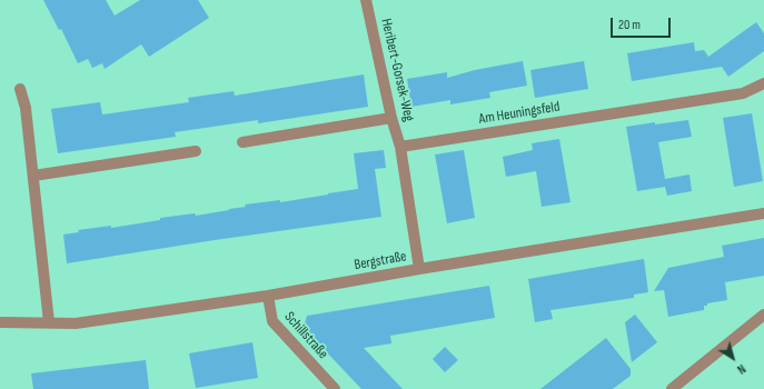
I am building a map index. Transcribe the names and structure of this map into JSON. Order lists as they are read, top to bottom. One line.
{"streets":{"street":["Heribert-Gorsek-Weg","Am Heuningsfeld","Bergstraße","Schillstraße"]},"crossings":[["Heribert-Gorsek-Weg","Am Heuningsfeld"],["Bergstraße","Schillstraße"]],"scale_bar":"20 m","north":"bottom right"}
